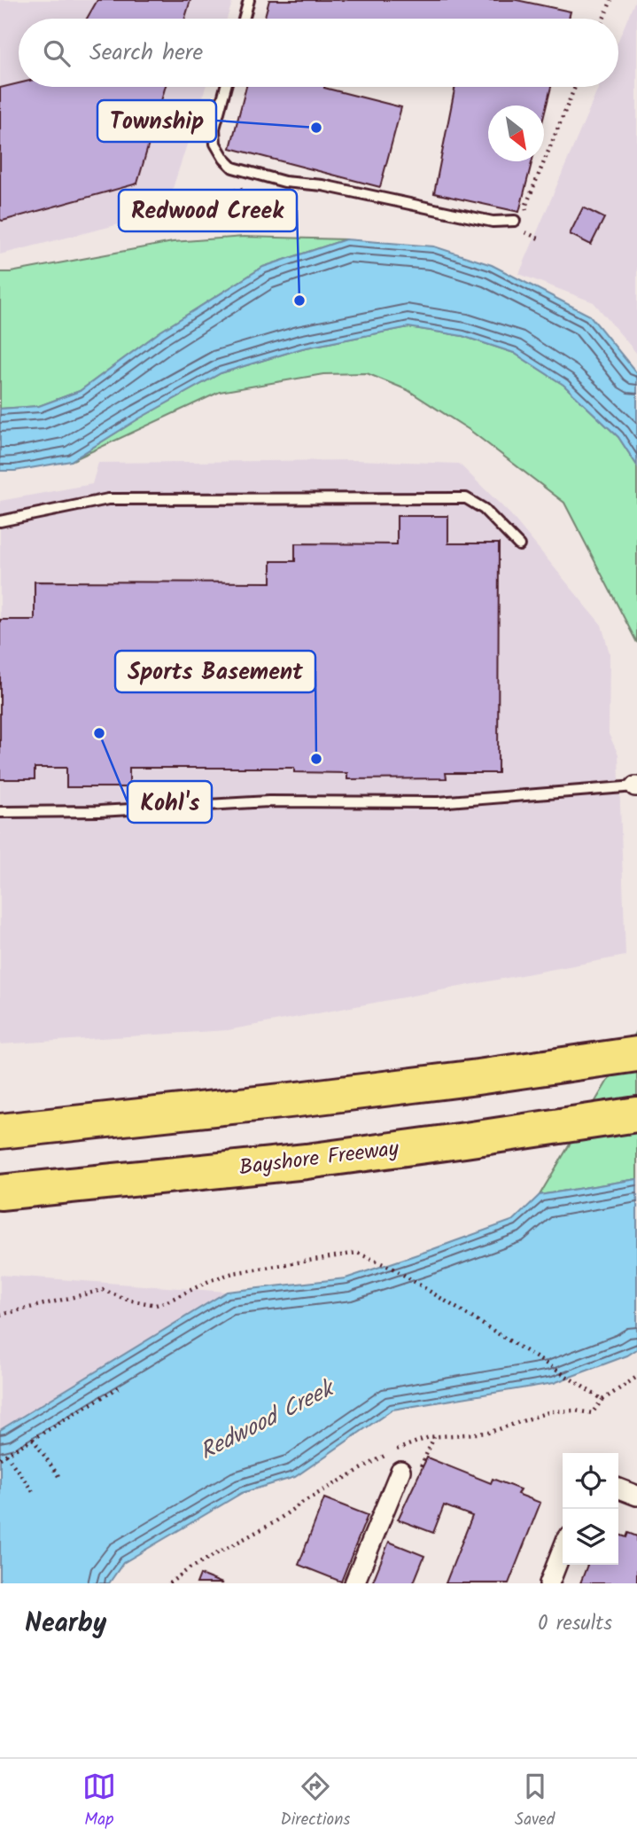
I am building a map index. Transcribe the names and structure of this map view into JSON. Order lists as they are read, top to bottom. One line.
{"streets":{"highway":["Bayshore Freeway"]},"water":["Redwood Creek"],"places":["Township","Redwood Creek","Kohl's","Sports Basement"],"north":"bottom right","page":{"search":"Search here","heading":["Nearby","0 results"],"nav":["Map","Directions","Saved"]}}
